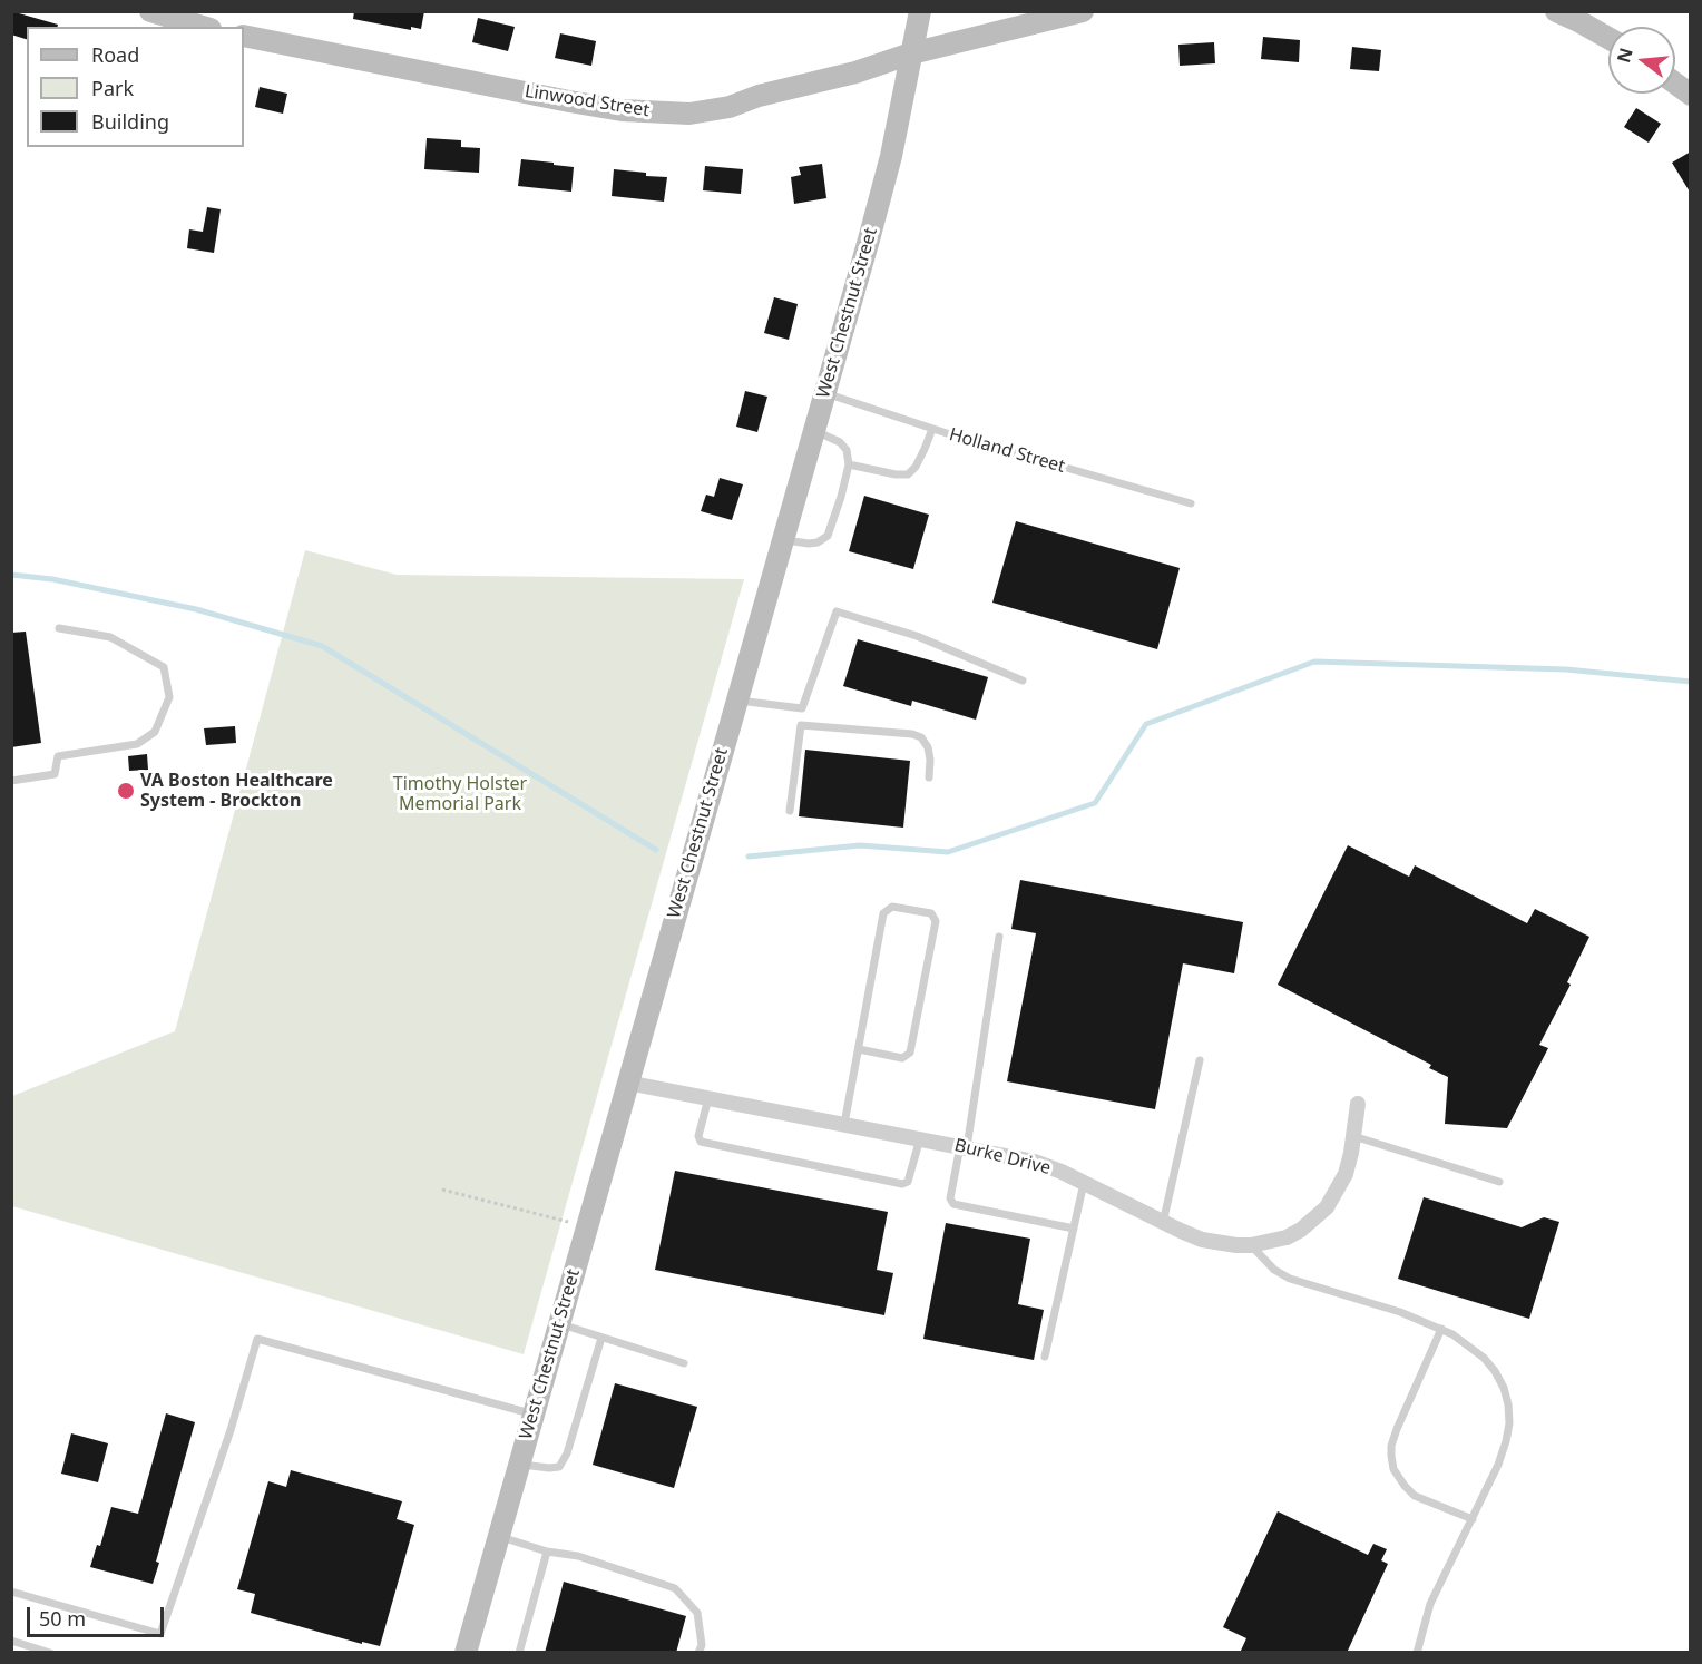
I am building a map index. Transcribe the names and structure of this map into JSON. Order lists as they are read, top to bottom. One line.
{"streets":{"main road":["Linwood Street","West Chestnut Street"],"street":["Burke Drive"],"lane":["Holland Street"]},"crossings":[["Linwood Street","West Chestnut Street"],["West Chestnut Street","Holland Street"],["West Chestnut Street","Burke Drive"]],"parks":["Timothy Holster Memorial Park"],"places":["VA Boston Healthcare System - Brockton"],"legend":["Road","Park","Building"],"scale_bar":"50 m","north":"left"}
